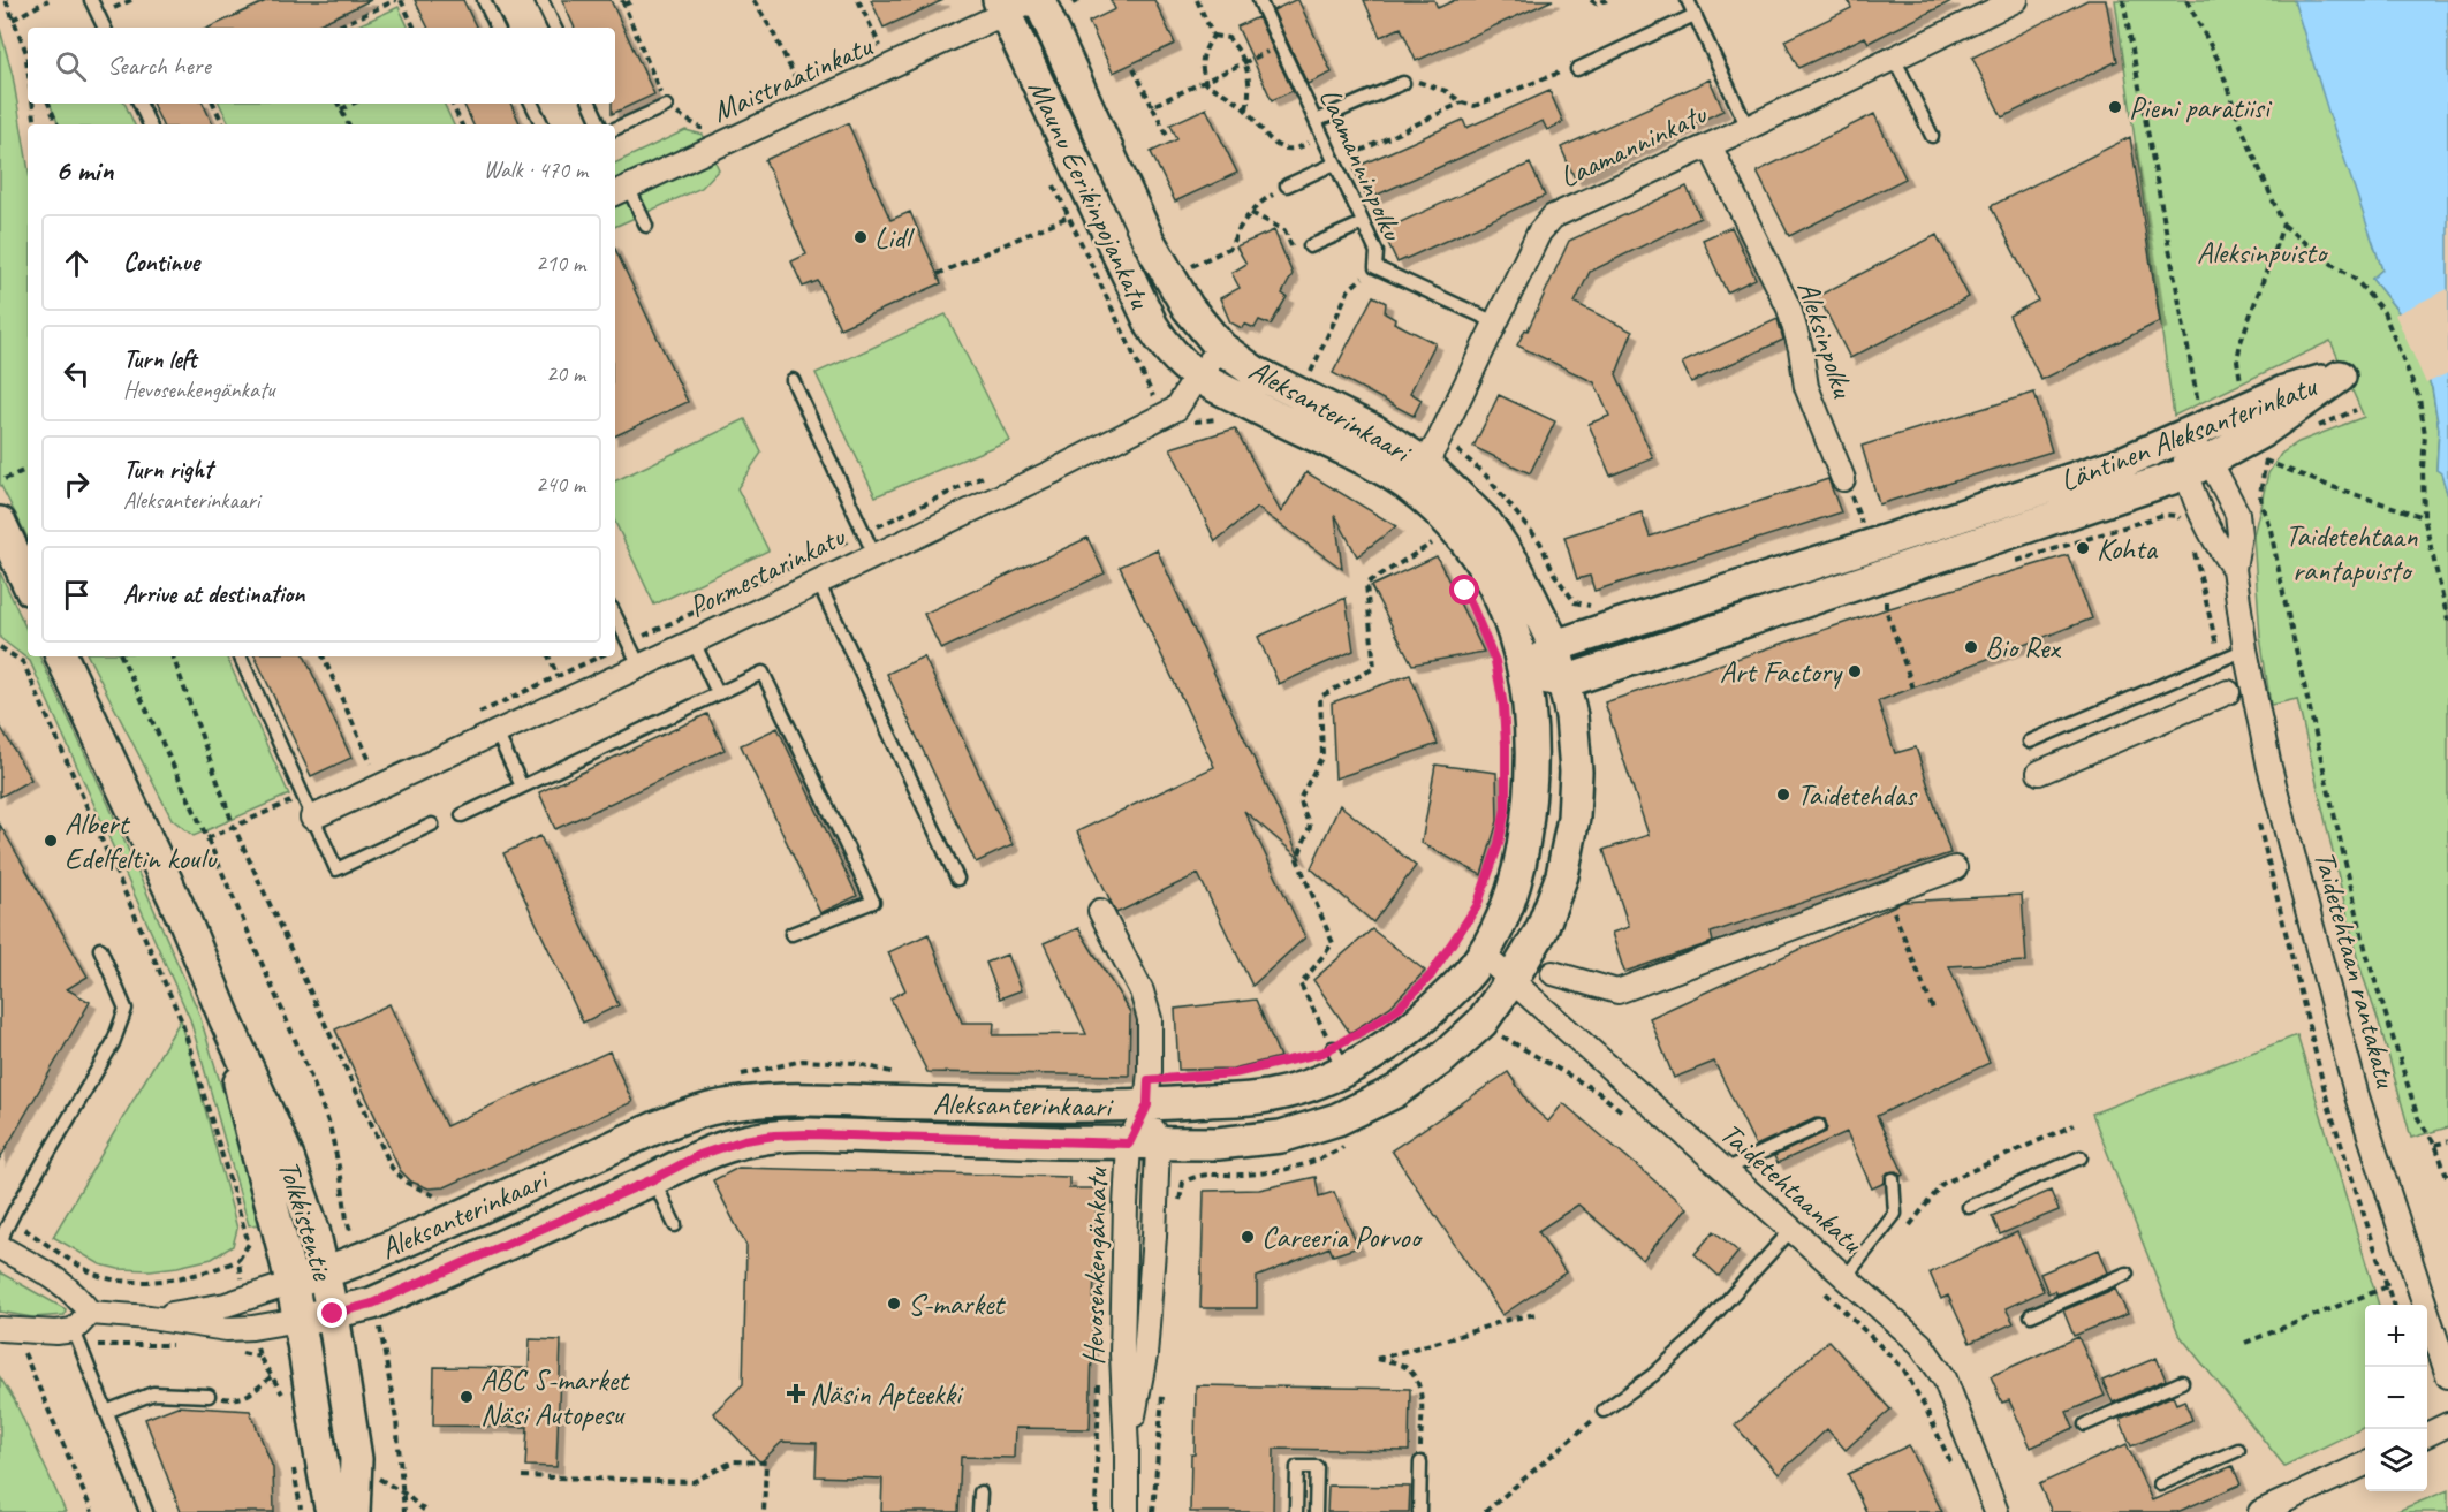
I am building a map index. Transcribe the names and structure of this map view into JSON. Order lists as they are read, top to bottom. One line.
{"streets":{"street":["Maistraatinkatu","Laamanninkatu","Maunu Eerikinpojankatu","Aleksinpolku","Aleksanterinkaari","Läntinen Aleksanterinkatu","Pormestarinkatu","Taidetehtaan rantakatu","Taidetehtaankatu","Tolkkistentie","Hevosenkengänkatu"],"lane":["Laamanninpolku"]},"crossings":[["Maistraatinkatu","Maunu Eerikinpojankatu"],["Laamanninkatu","Laamanninpolku"],["Laamanninkatu","Aleksinpolku"],["Laamanninkatu","Aleksanterinkaari"],["Maunu Eerikinpojankatu","Aleksanterinkaari"],["Aleksanterinkaari","Läntinen Aleksanterinkatu"],["Aleksanterinkaari","Taidetehtaankatu"],["Aleksanterinkaari","Tolkkistentie"],["Aleksanterinkaari","Hevosenkengänkatu"],["Läntinen Aleksanterinkatu","Taidetehtaan rantakatu"]],"parks":["Aleksinpuisto","Taidetehtaan rantapuisto"],"places":{"other":["Pieni paratiisi","Lidl","Kohta","Bio Rex","Art Factory","Taidetehdas","Albert Edelfeltin koulu","Careeria Porvoo","S-market","ABC S-market Näsi Autopesu"],"health":["Näsin Apteekki"]},"page":{"search":"Search here","heading":["6 min","Walk · 470 m"],"list":[["Continue","210 m"],["Turn left","Hevosenkengänkatu","20 m"],["Turn right","Aleksanterinkaari","240 m"],"Arrive at destination"],"map_buttons":["+","−"]}}
